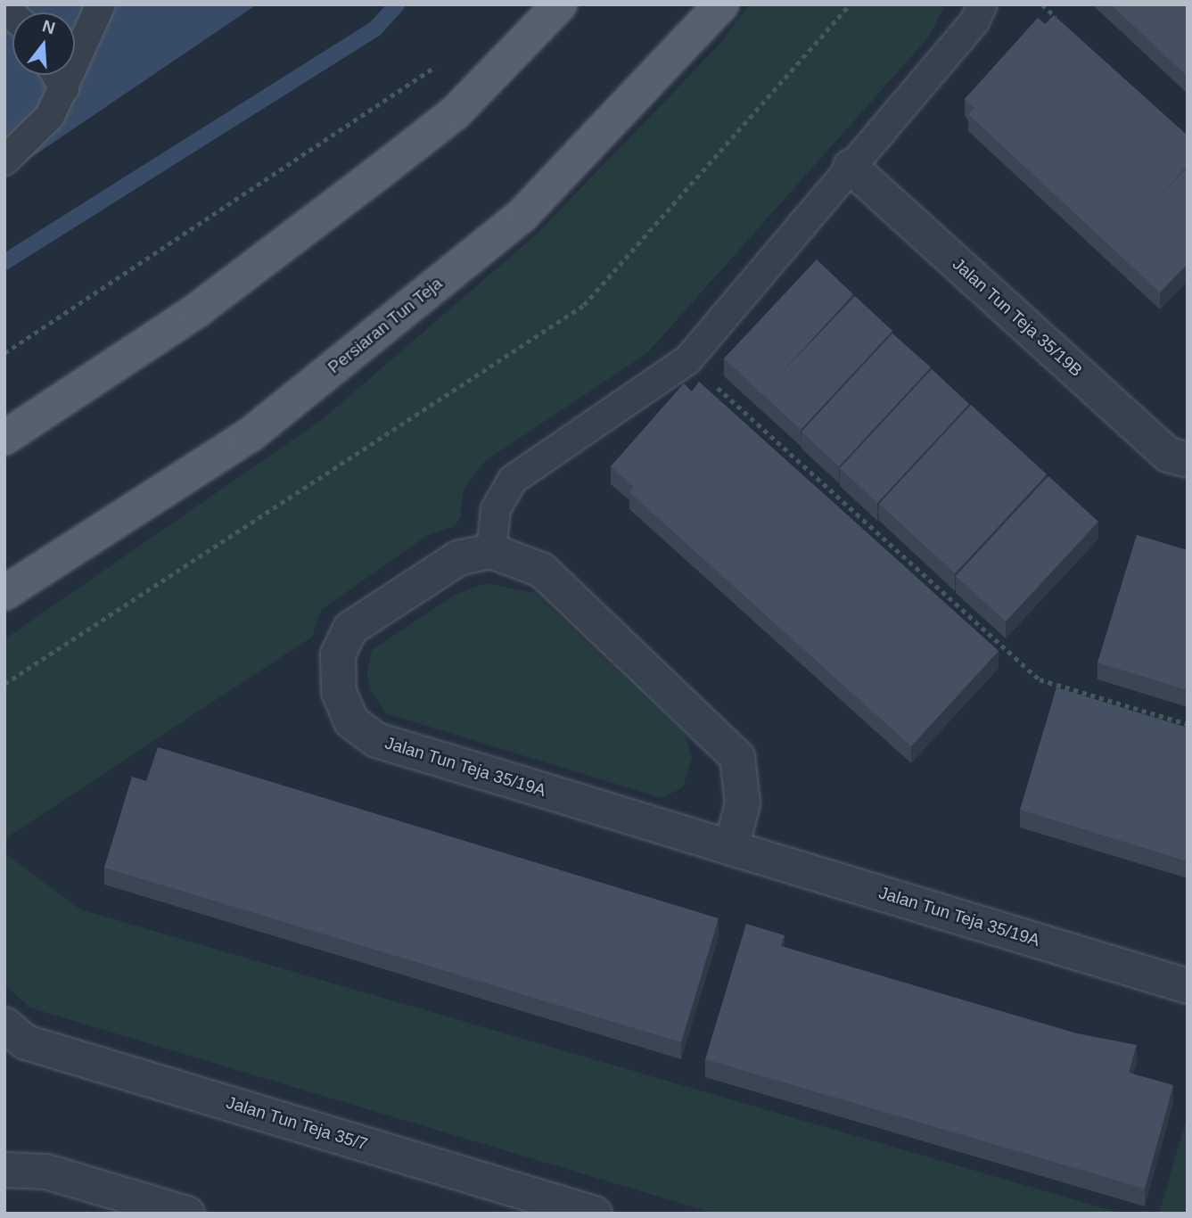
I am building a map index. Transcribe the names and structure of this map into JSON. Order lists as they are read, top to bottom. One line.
{"streets":{"main road":["Persiaran Tun Teja"],"street":["Jalan Tun Teja 35/19B","Jalan Tun Teja 35/19A","Jalan Tun Teja 35/7"]},"north":"top"}
